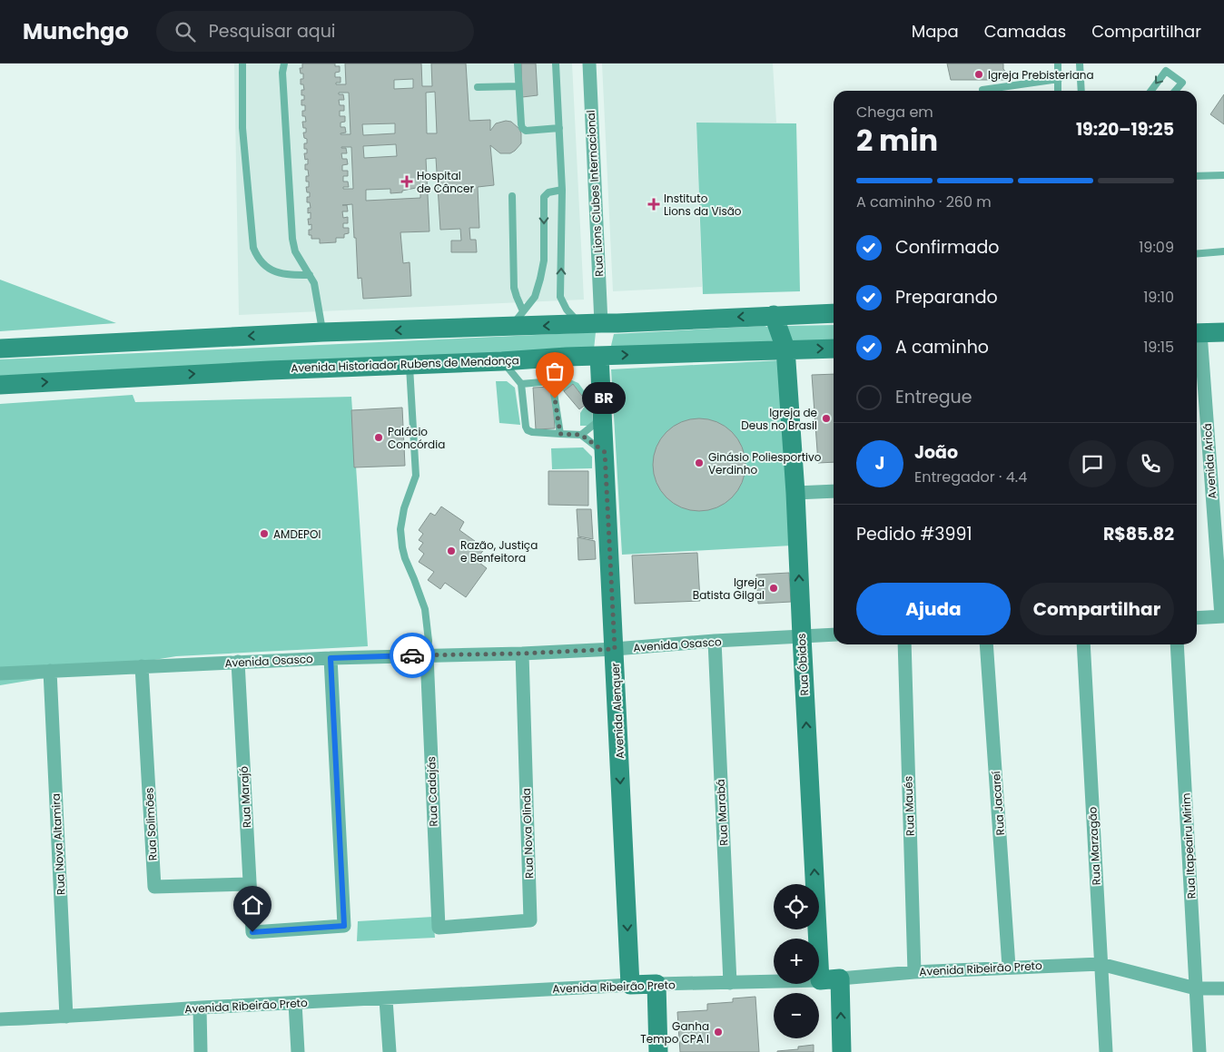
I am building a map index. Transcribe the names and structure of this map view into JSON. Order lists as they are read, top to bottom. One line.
{"streets":{"main road":["Avenida Historiador Rubens de Mendonça","Rua Óbidos","Avenida Alenquer","Avenida Ribeirão Preto"],"street":["Rua Lions Clubes Internacional","Avenida Aricá","Avenida Osasco","Rua Cadajás","Rua Marajó","Rua Jacareí","Rua Maués","Rua Marabá","Rua Solimões","Rua Nova Olinda","Rua Nova Altamira","Rua Marzagão","Rua Itapeairu Mirim"]},"crossings":[["Avenida Historiador Rubens de Mendonça","Rua Óbidos"],["Avenida Historiador Rubens de Mendonça","Avenida Alenquer"],["Avenida Osasco","Rua Óbidos"],["Avenida Osasco","Avenida Alenquer"],["Avenida Osasco","Rua Cadajás"],["Avenida Osasco","Rua Marajó"],["Avenida Osasco","Rua Marabá"],["Avenida Osasco","Rua Solimões"],["Avenida Osasco","Rua Nova Olinda"],["Avenida Osasco","Rua Nova Altamira"],["Rua Óbidos","Avenida Ribeirão Preto"],["Avenida Alenquer","Avenida Ribeirão Preto"],["Rua Cadajás","Rua Nova Olinda"],["Rua Marajó","Rua Solimões"],["Rua Jacareí","Avenida Ribeirão Preto"],["Rua Maués","Avenida Ribeirão Preto"],["Rua Marabá","Avenida Ribeirão Preto"],["Rua Nova Altamira","Avenida Ribeirão Preto"],["Rua Marzagão","Avenida Ribeirão Preto"],["Rua Itapeairu Mirim","Avenida Ribeirão Preto"]],"one_way":["Rua Óbidos","Avenida Alenquer"],"places":{"other":["Igreja Prebisteriana","BR","Igreja de Deus no Brasil","Palácio Concórdia","Ginásio Poliesportivo Verdinho","AMDEPOl","Razão, Justiça e Benfeitora","Igreja Batista Gilgal","Ganha Tempo CPA I"],"health":["Hospital de Câncer","Instituto Lions da Visão"]},"page":{"header":"Munchgo","search":"Pesquisar aqui","nav":["Mapa","Camadas","Compartilhar"],"heading":["2 min","Chega em","19:20–19:25"],"panel":["João","Entregador · 4.4","Pedido #3991","R$85.82"],"bar":"A caminho · 260 m","list":[["Confirmado","19:09"],["Preparando","19:10"],["A caminho","19:15"],"Entregue"],"bubble":"BR","round":"J","buttons":["Ajuda","Compartilhar"],"map_buttons":["+","−"]}}
